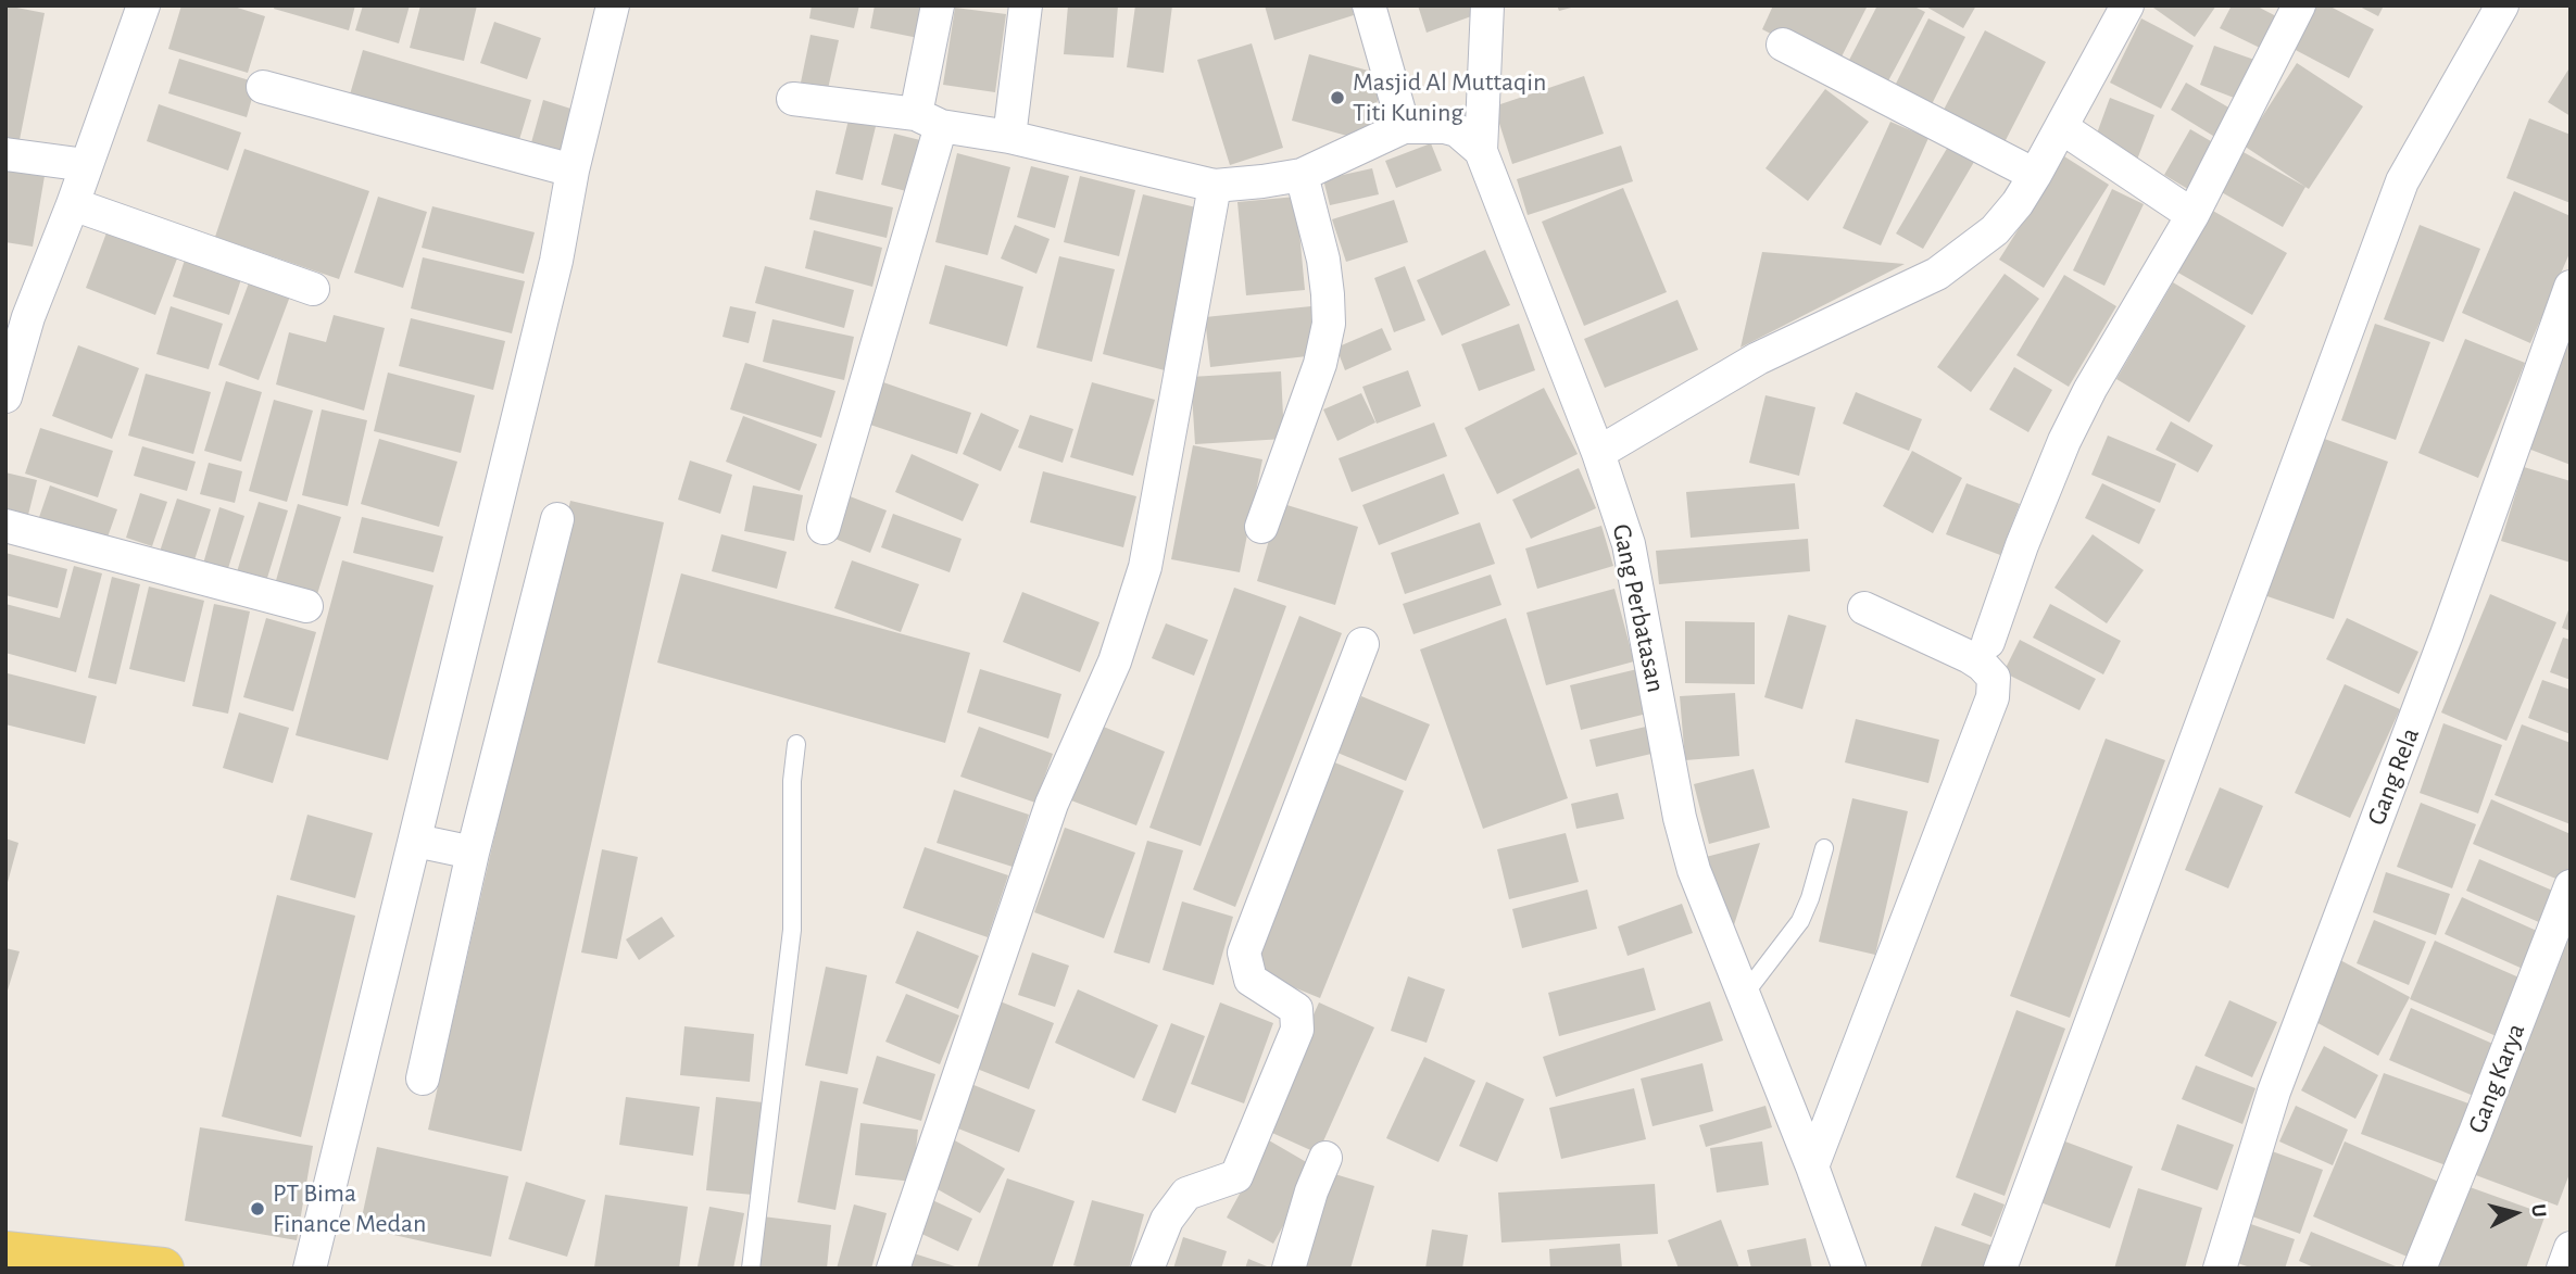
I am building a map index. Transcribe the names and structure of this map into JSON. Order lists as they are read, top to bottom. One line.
{"streets":{"street":["Gang Perbatasan","Gang Rela","Gang Karya"]},"places":["Masjid Al Muttaqin Titi Kuning","PT Bima Finance Medan"],"north":"right"}
